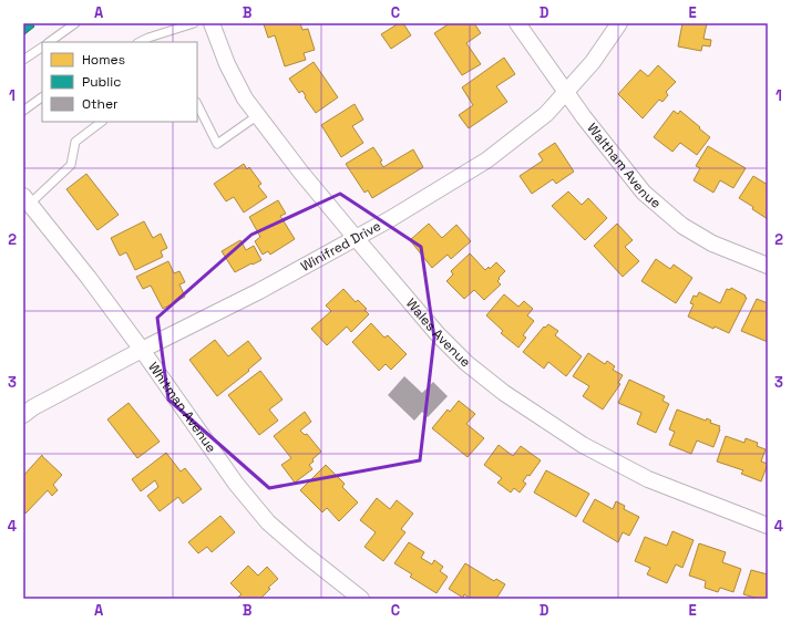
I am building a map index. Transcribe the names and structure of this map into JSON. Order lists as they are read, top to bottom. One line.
{"streets":{"street":["Waltham Avenue","Winifred Drive","Wales Avenue","Whitman Avenue"]},"crossings":[["Waltham Avenue","Winifred Drive"],["Winifred Drive","Wales Avenue"],["Winifred Drive","Whitman Avenue"]],"legend":["Homes","Public","Other"],"grid":{"columns":["A","B","C","D","E"],"rows":["1","2","3","4"]}}
